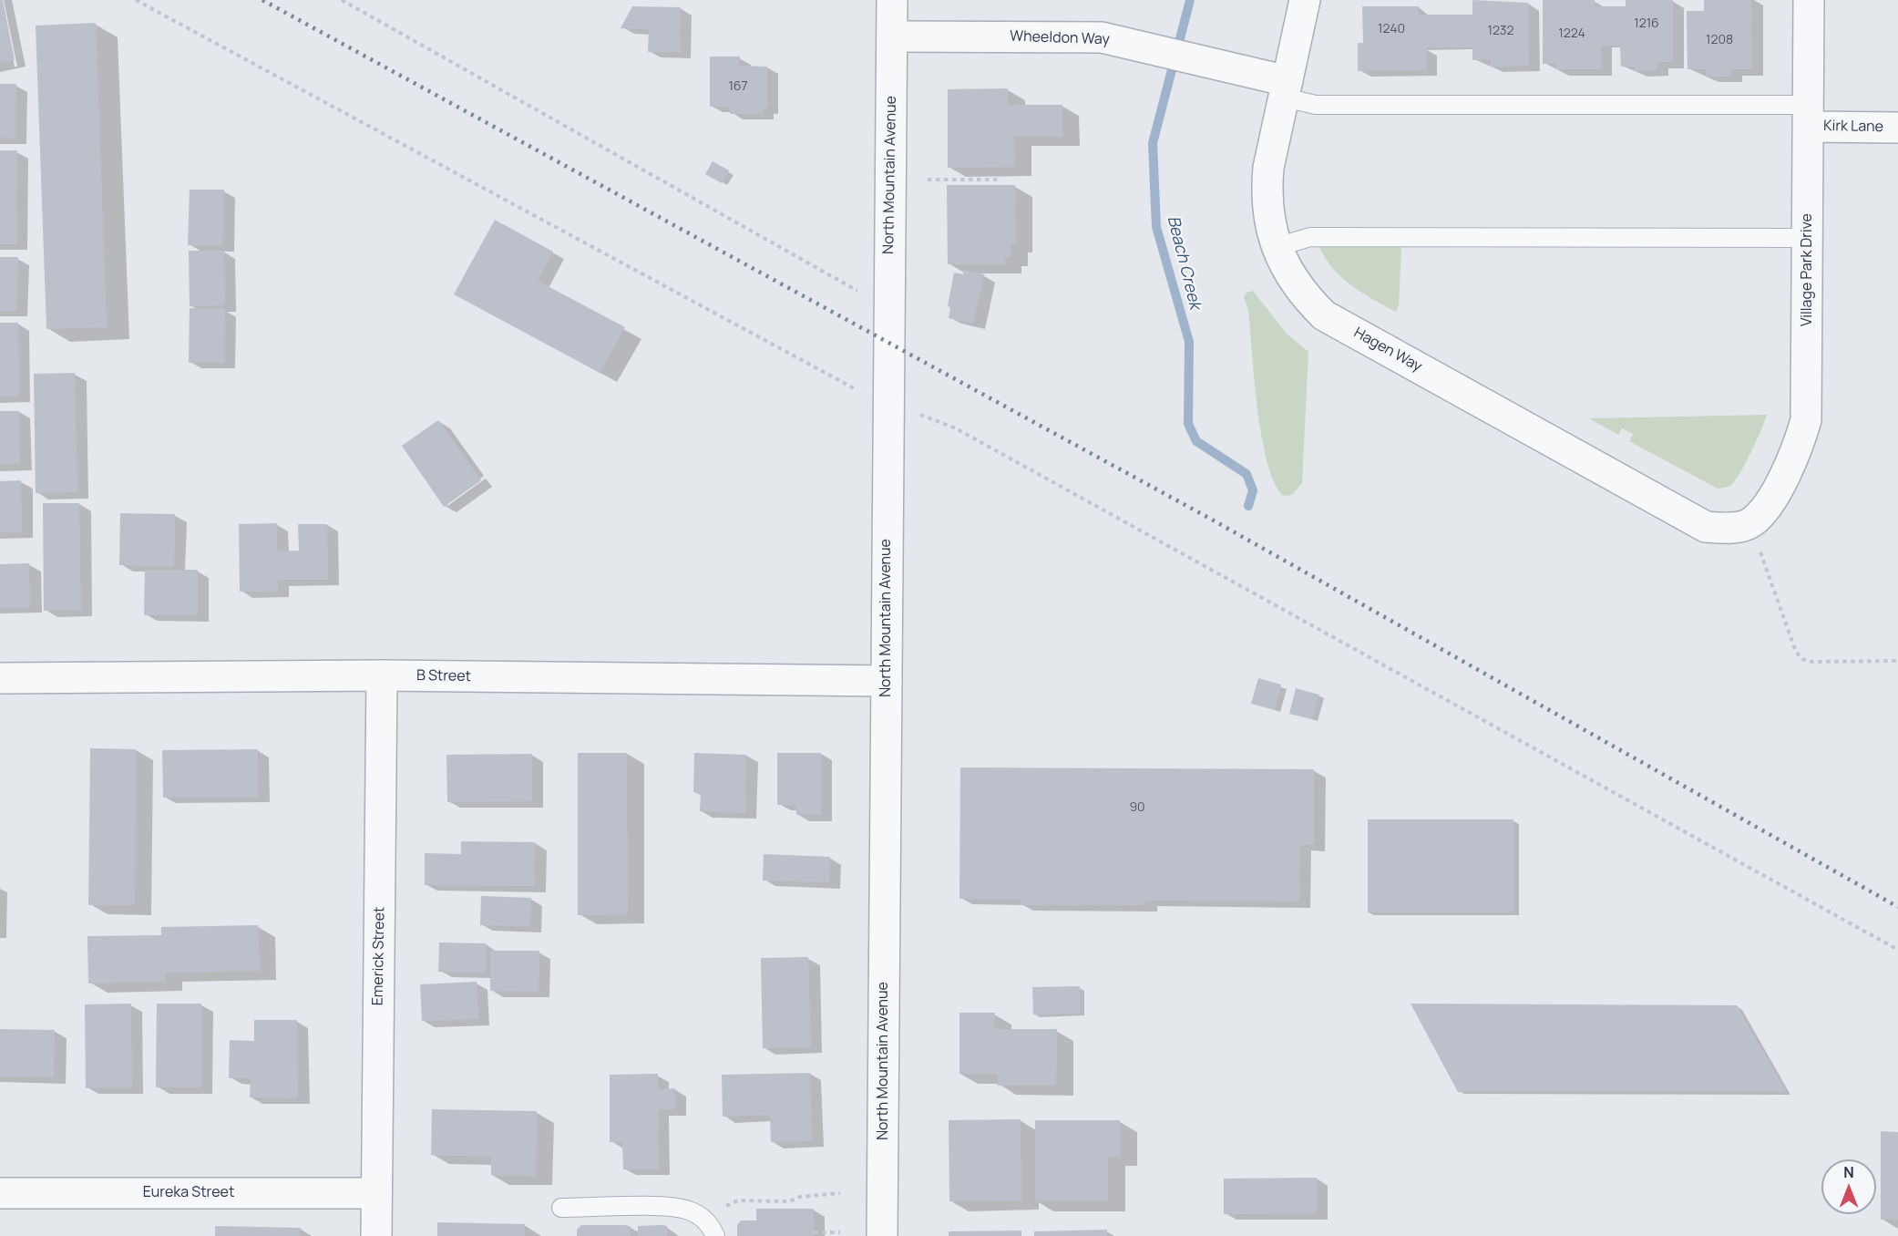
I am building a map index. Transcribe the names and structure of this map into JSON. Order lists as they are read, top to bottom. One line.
{"streets":{"street":["Wheeldon Way","Kirk Lane","North Mountain Avenue","Village Park Drive","Hagen Way","B Street","Emerick Street","Eureka Street"]},"crossings":[["Wheeldon Way","North Mountain Avenue"],["Wheeldon Way","Hagen Way"],["Kirk Lane","Village Park Drive"],["North Mountain Avenue","B Street"],["Village Park Drive","Hagen Way"],["B Street","Emerick Street"],["Emerick Street","Eureka Street"]],"water":["Beach Creek"],"house_numbers":["1216","1240","1232","1224","1208","167","90"],"north":"top"}
